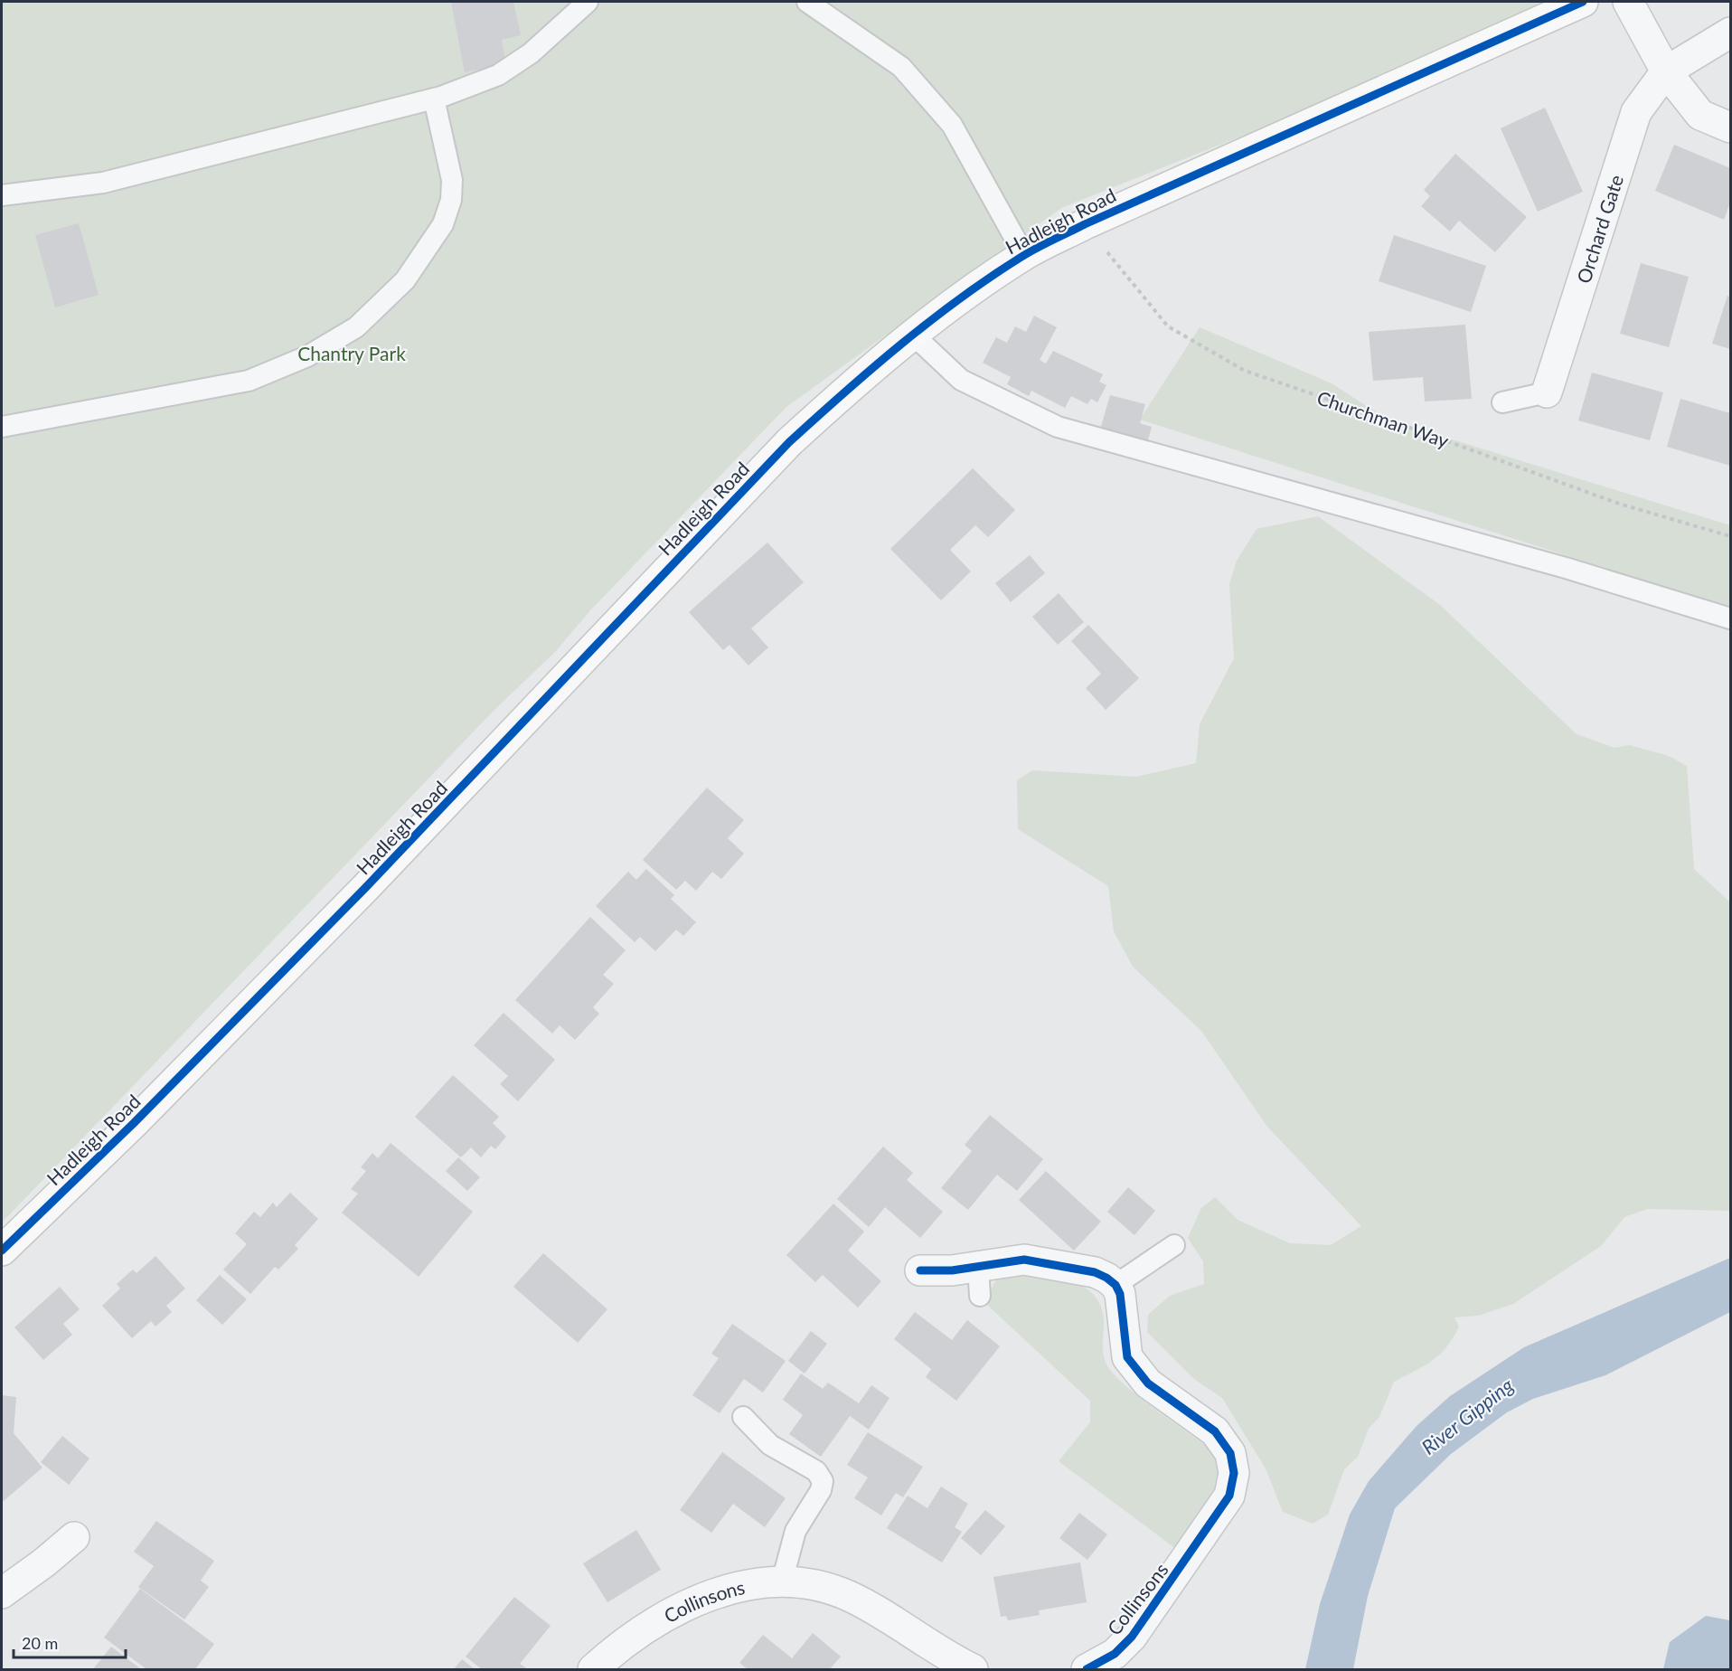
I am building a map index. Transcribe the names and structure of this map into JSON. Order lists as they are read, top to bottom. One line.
{"streets":{"street":["Hadleigh Road","Orchard Gate","Collinsons"],"path":["Churchman Way"]},"crossings":[["Hadleigh Road","Churchman Way"]],"water":["River Gipping"],"parks":["Chantry Park"],"scale_bar":"20 m"}
